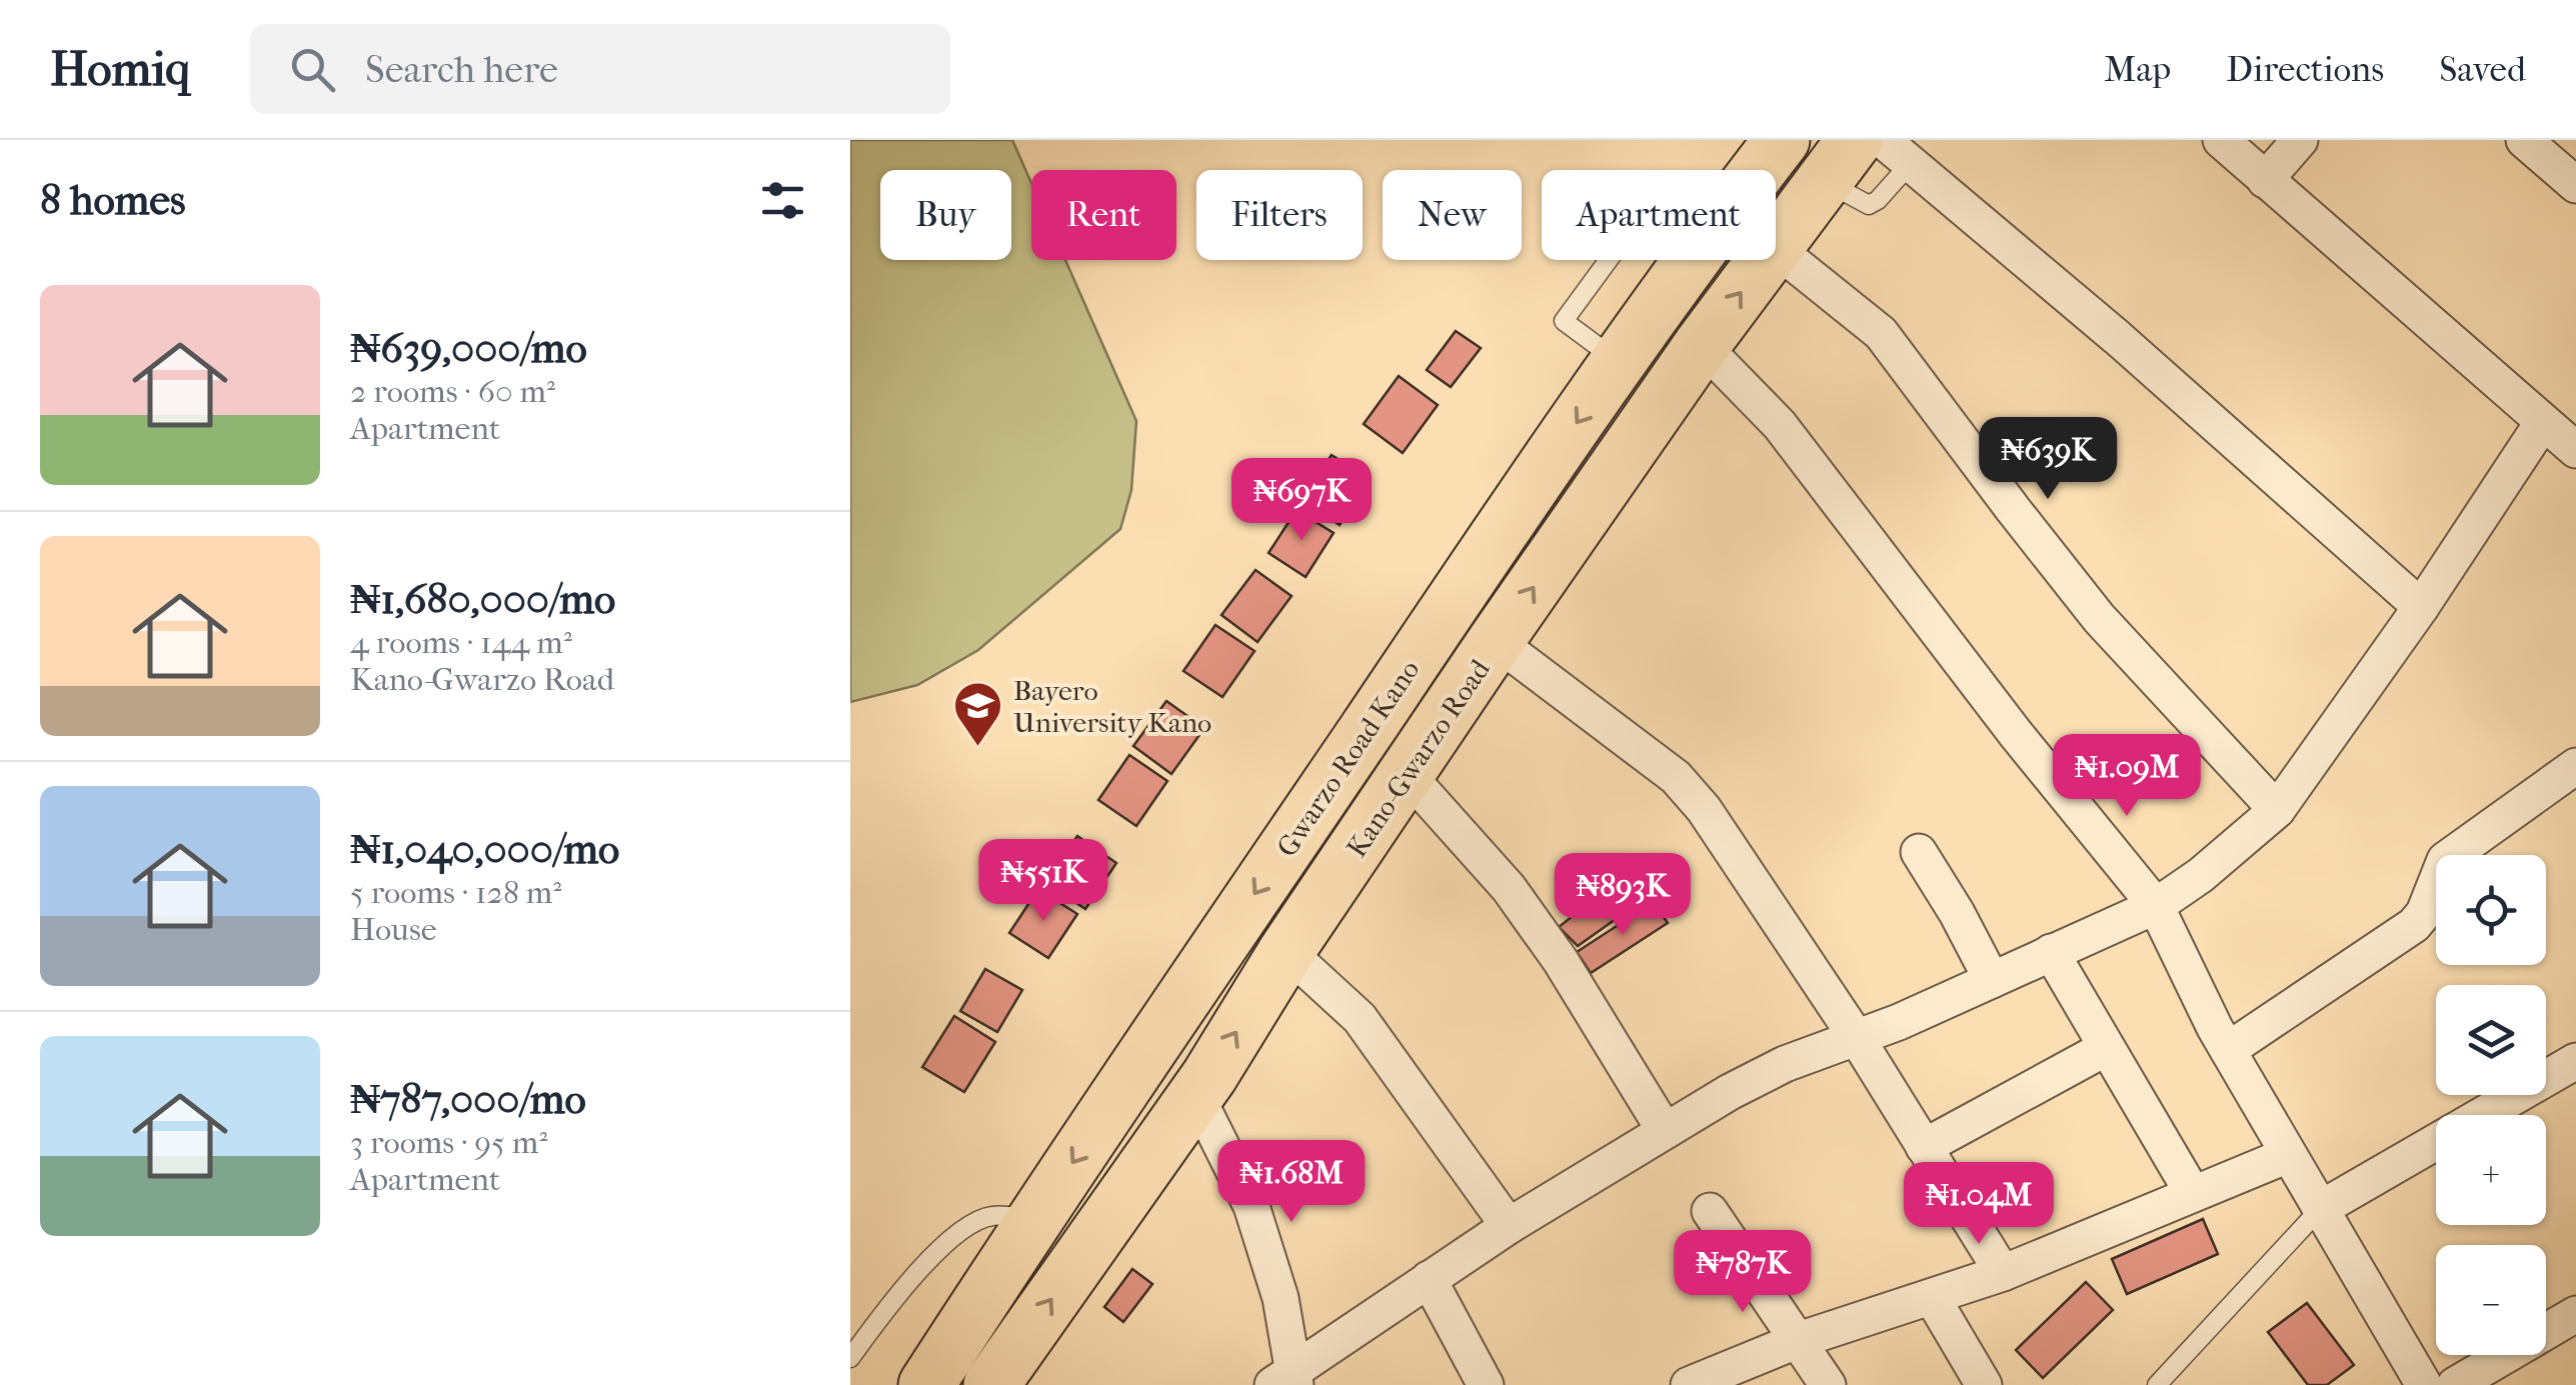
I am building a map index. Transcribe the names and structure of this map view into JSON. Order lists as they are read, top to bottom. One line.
{"streets":{"main road":["Gwarzo Road Kano","Kano-Gwarzo Road"]},"one_way":["Gwarzo Road Kano","Kano-Gwarzo Road"],"places":{"school or university":["Bayero University Kano"]},"page":{"header":"Homiq","search":"Search here","nav":["Map","Directions","Saved"],"heading":"8 homes","chip":["Buy","Rent","Filters","New","Apartment"],"list":[{"name":"₦639,000/mo","note":"2 rooms · 60 m² · Apartment"},{"name":"₦1,680,000/mo","note":"4 rooms · 144 m² · Kano-Gwarzo Road"},{"name":"₦1,040,000/mo","note":"5 rooms · 128 m² · House"},{"name":"₦787,000/mo","note":"3 rooms · 95 m² · Apartment"}],"price":["₦639K","₦697K","₦1.09M","₦551K","₦893K","₦1.68M","₦1.04M","₦787K"],"map_buttons":["+","−"]}}
